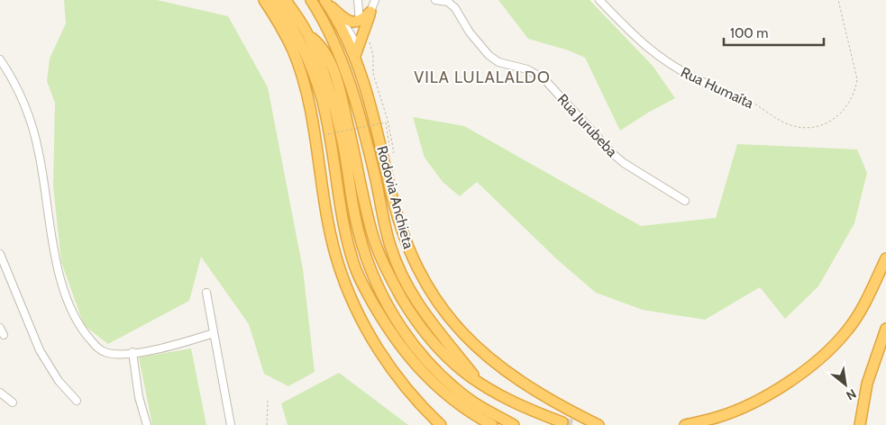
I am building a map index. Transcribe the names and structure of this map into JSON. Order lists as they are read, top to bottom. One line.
{"streets":{"highway":["Rodovia Anchieta"],"street":["Rua Humaíta","Rua Jurubeba"]},"districts":["VILA LULALALDO"],"scale_bar":"100 m","north":"bottom right"}
